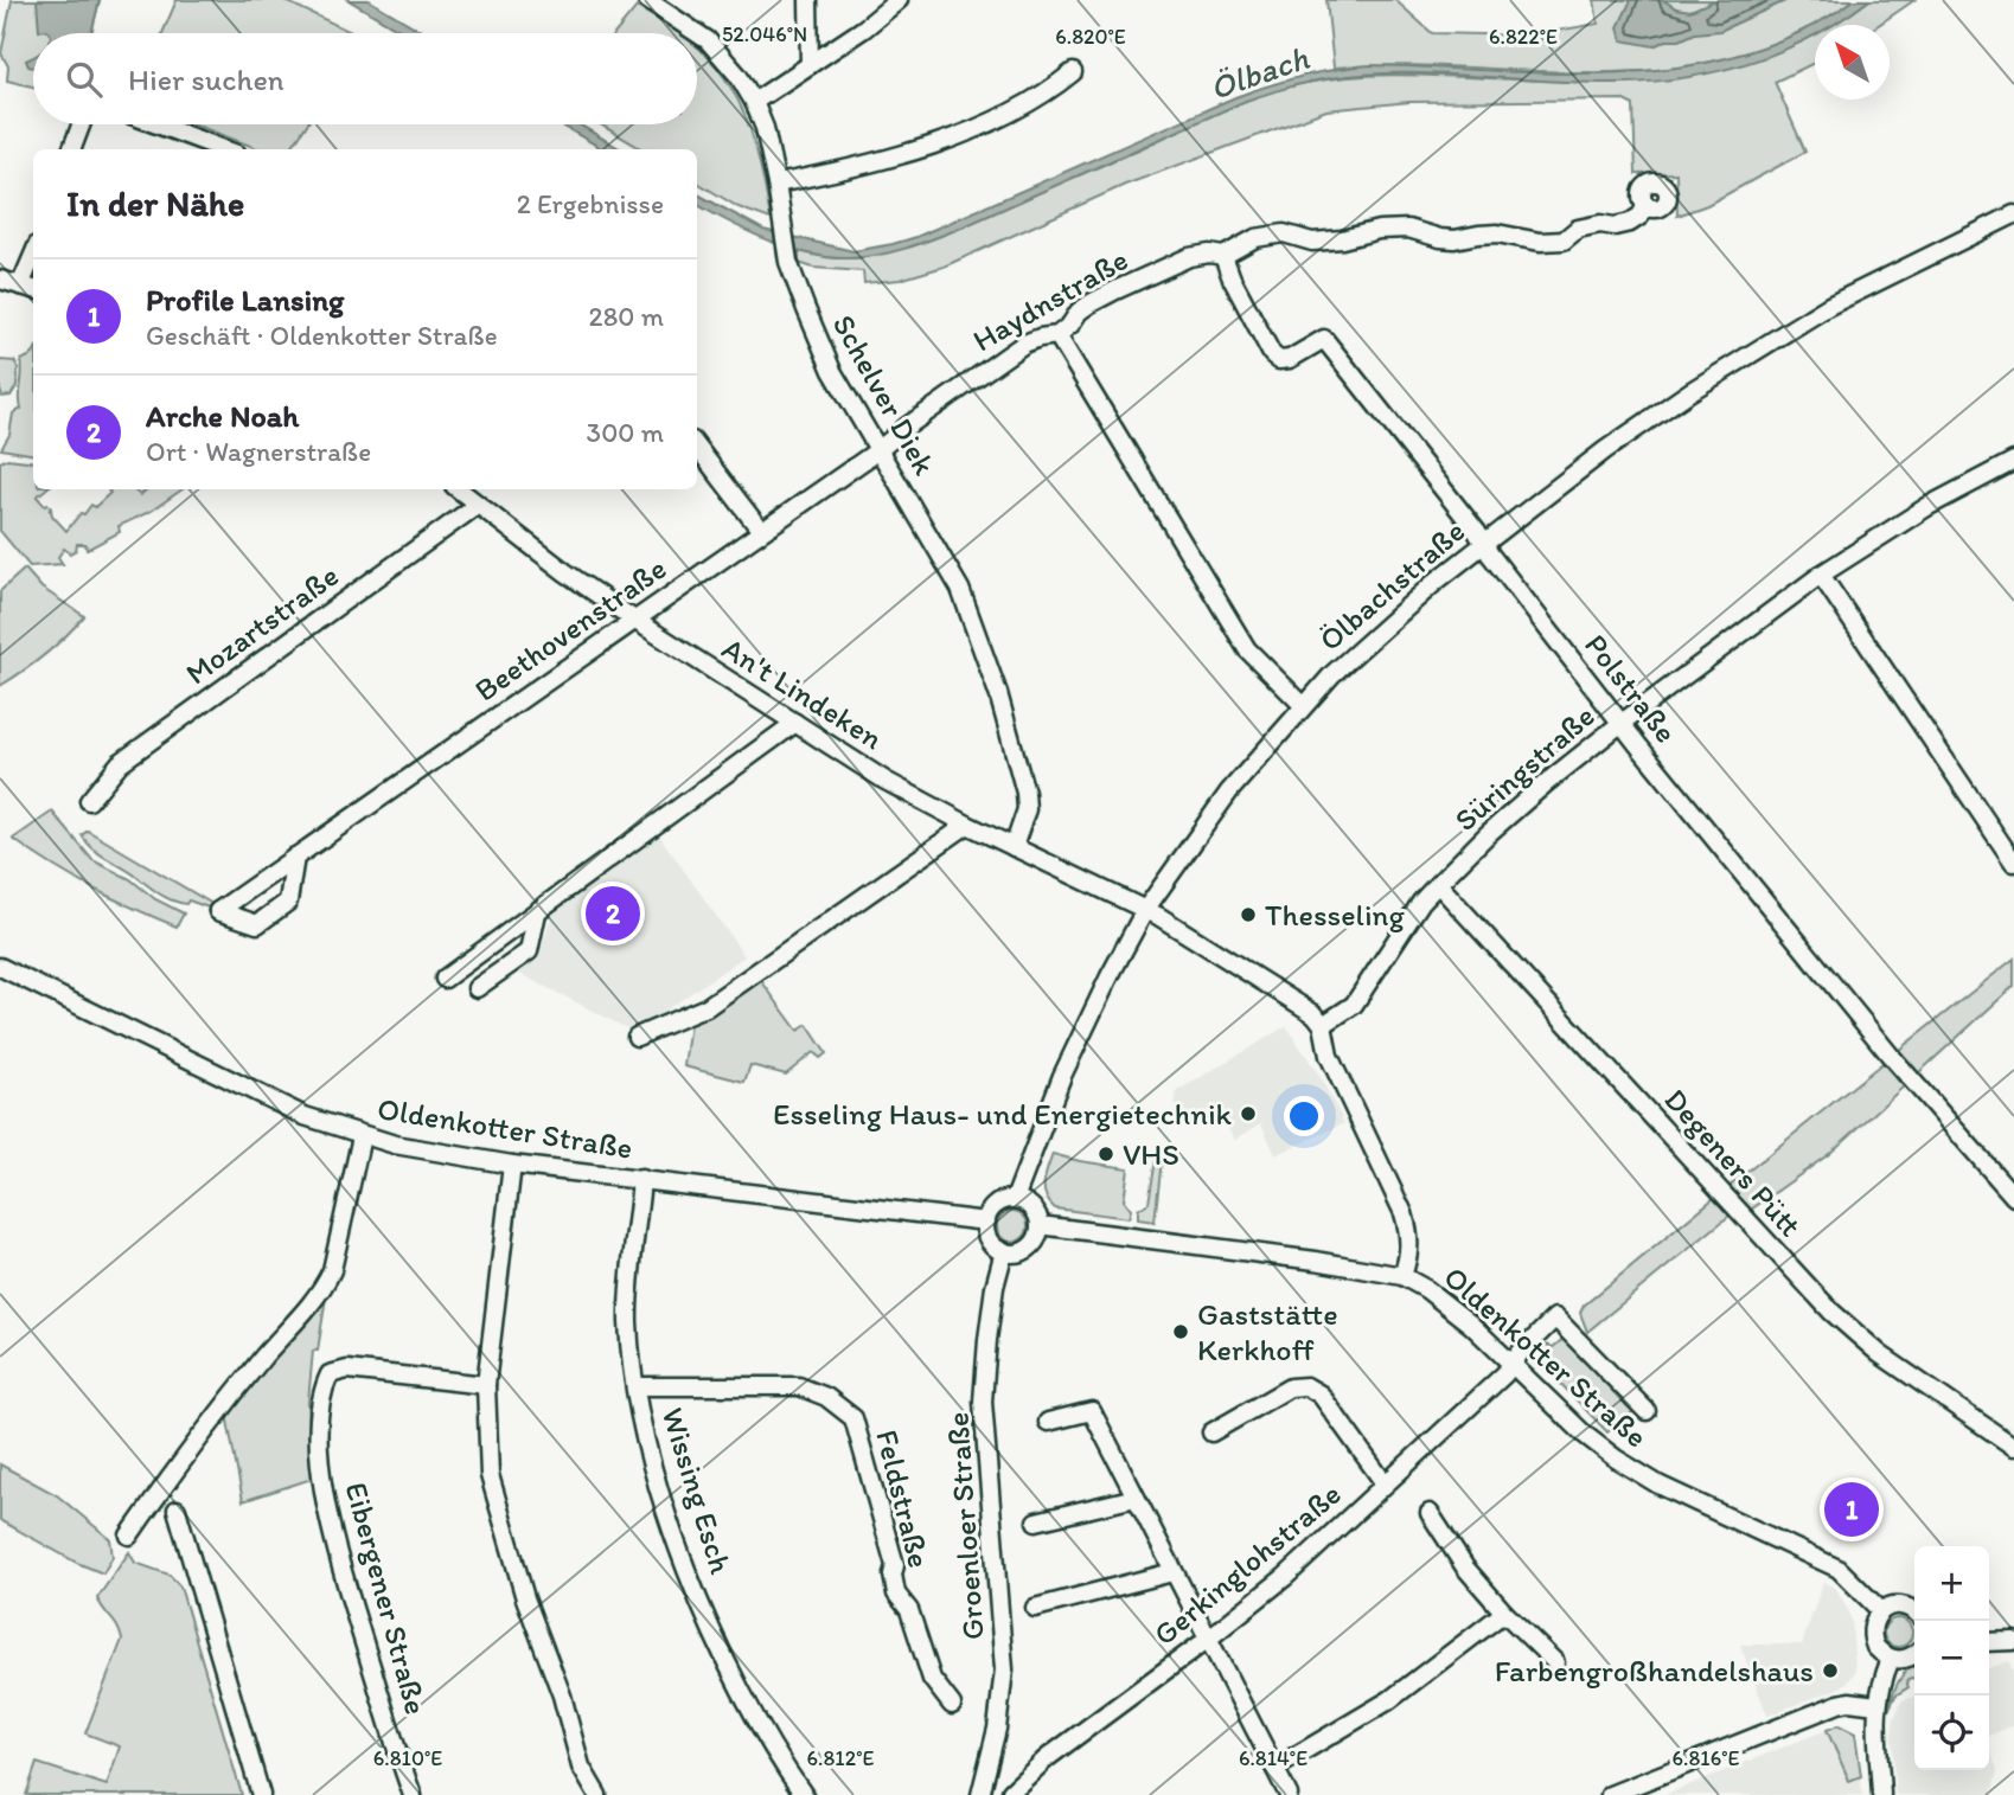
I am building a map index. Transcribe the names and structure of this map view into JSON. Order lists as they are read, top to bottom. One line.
{"streets":{"street":["Haydnstraße","Schelver Diek","Ölbachstraße","Mozartstraße","Beethovenstraße","Polstraße","An't Lindeken","Süringstraße","Oldenkotter Straße","Degeners Pütt","Wissing Esch","Feldstraße","Groenloer Straße","Gerkinglohstraße","Eibergener Straße"]},"crossings":[["Haydnstraße","Schelver Diek"],["Haydnstraße","Beethovenstraße"],["Haydnstraße","Polstraße"],["Schelver Diek","Beethovenstraße"],["Schelver Diek","An't Lindeken"],["Ölbachstraße","Polstraße"],["Ölbachstraße","An't Lindeken"],["Ölbachstraße","Oldenkotter Straße"],["Ölbachstraße","Groenloer Straße"],["Mozartstraße","An't Lindeken"],["Beethovenstraße","An't Lindeken"],["Polstraße","Süringstraße"],["An't Lindeken","Süringstraße"],["Süringstraße","Degeners Pütt"],["Oldenkotter Straße","Wissing Esch"],["Oldenkotter Straße","Groenloer Straße"],["Oldenkotter Straße","Gerkinglohstraße"],["Wissing Esch","Feldstraße"]],"water":["Ölbach"],"places":["Thesseling","Esseling Haus- und Energietechnik","VHS","Gaststätte Kerkhoff","Farbengroßhandelshaus"],"north":"top left","page":{"search":"Hier suchen","heading":["In der Nähe","2 Ergebnisse"],"list":[{"mark":"1","name":"Profile Lansing","note":"Geschäft · Oldenkotter Straße","value":"280 m"},{"mark":"2","name":"Arche Noah","note":"Ort · Wagnerstraße","value":"300 m"}],"pins":["2","1"],"map_buttons":["+","−"]},"coordinates":["52.046°N","6.820°E","6.822°E","6.810°E","6.812°E","6.814°E","6.816°E"]}
